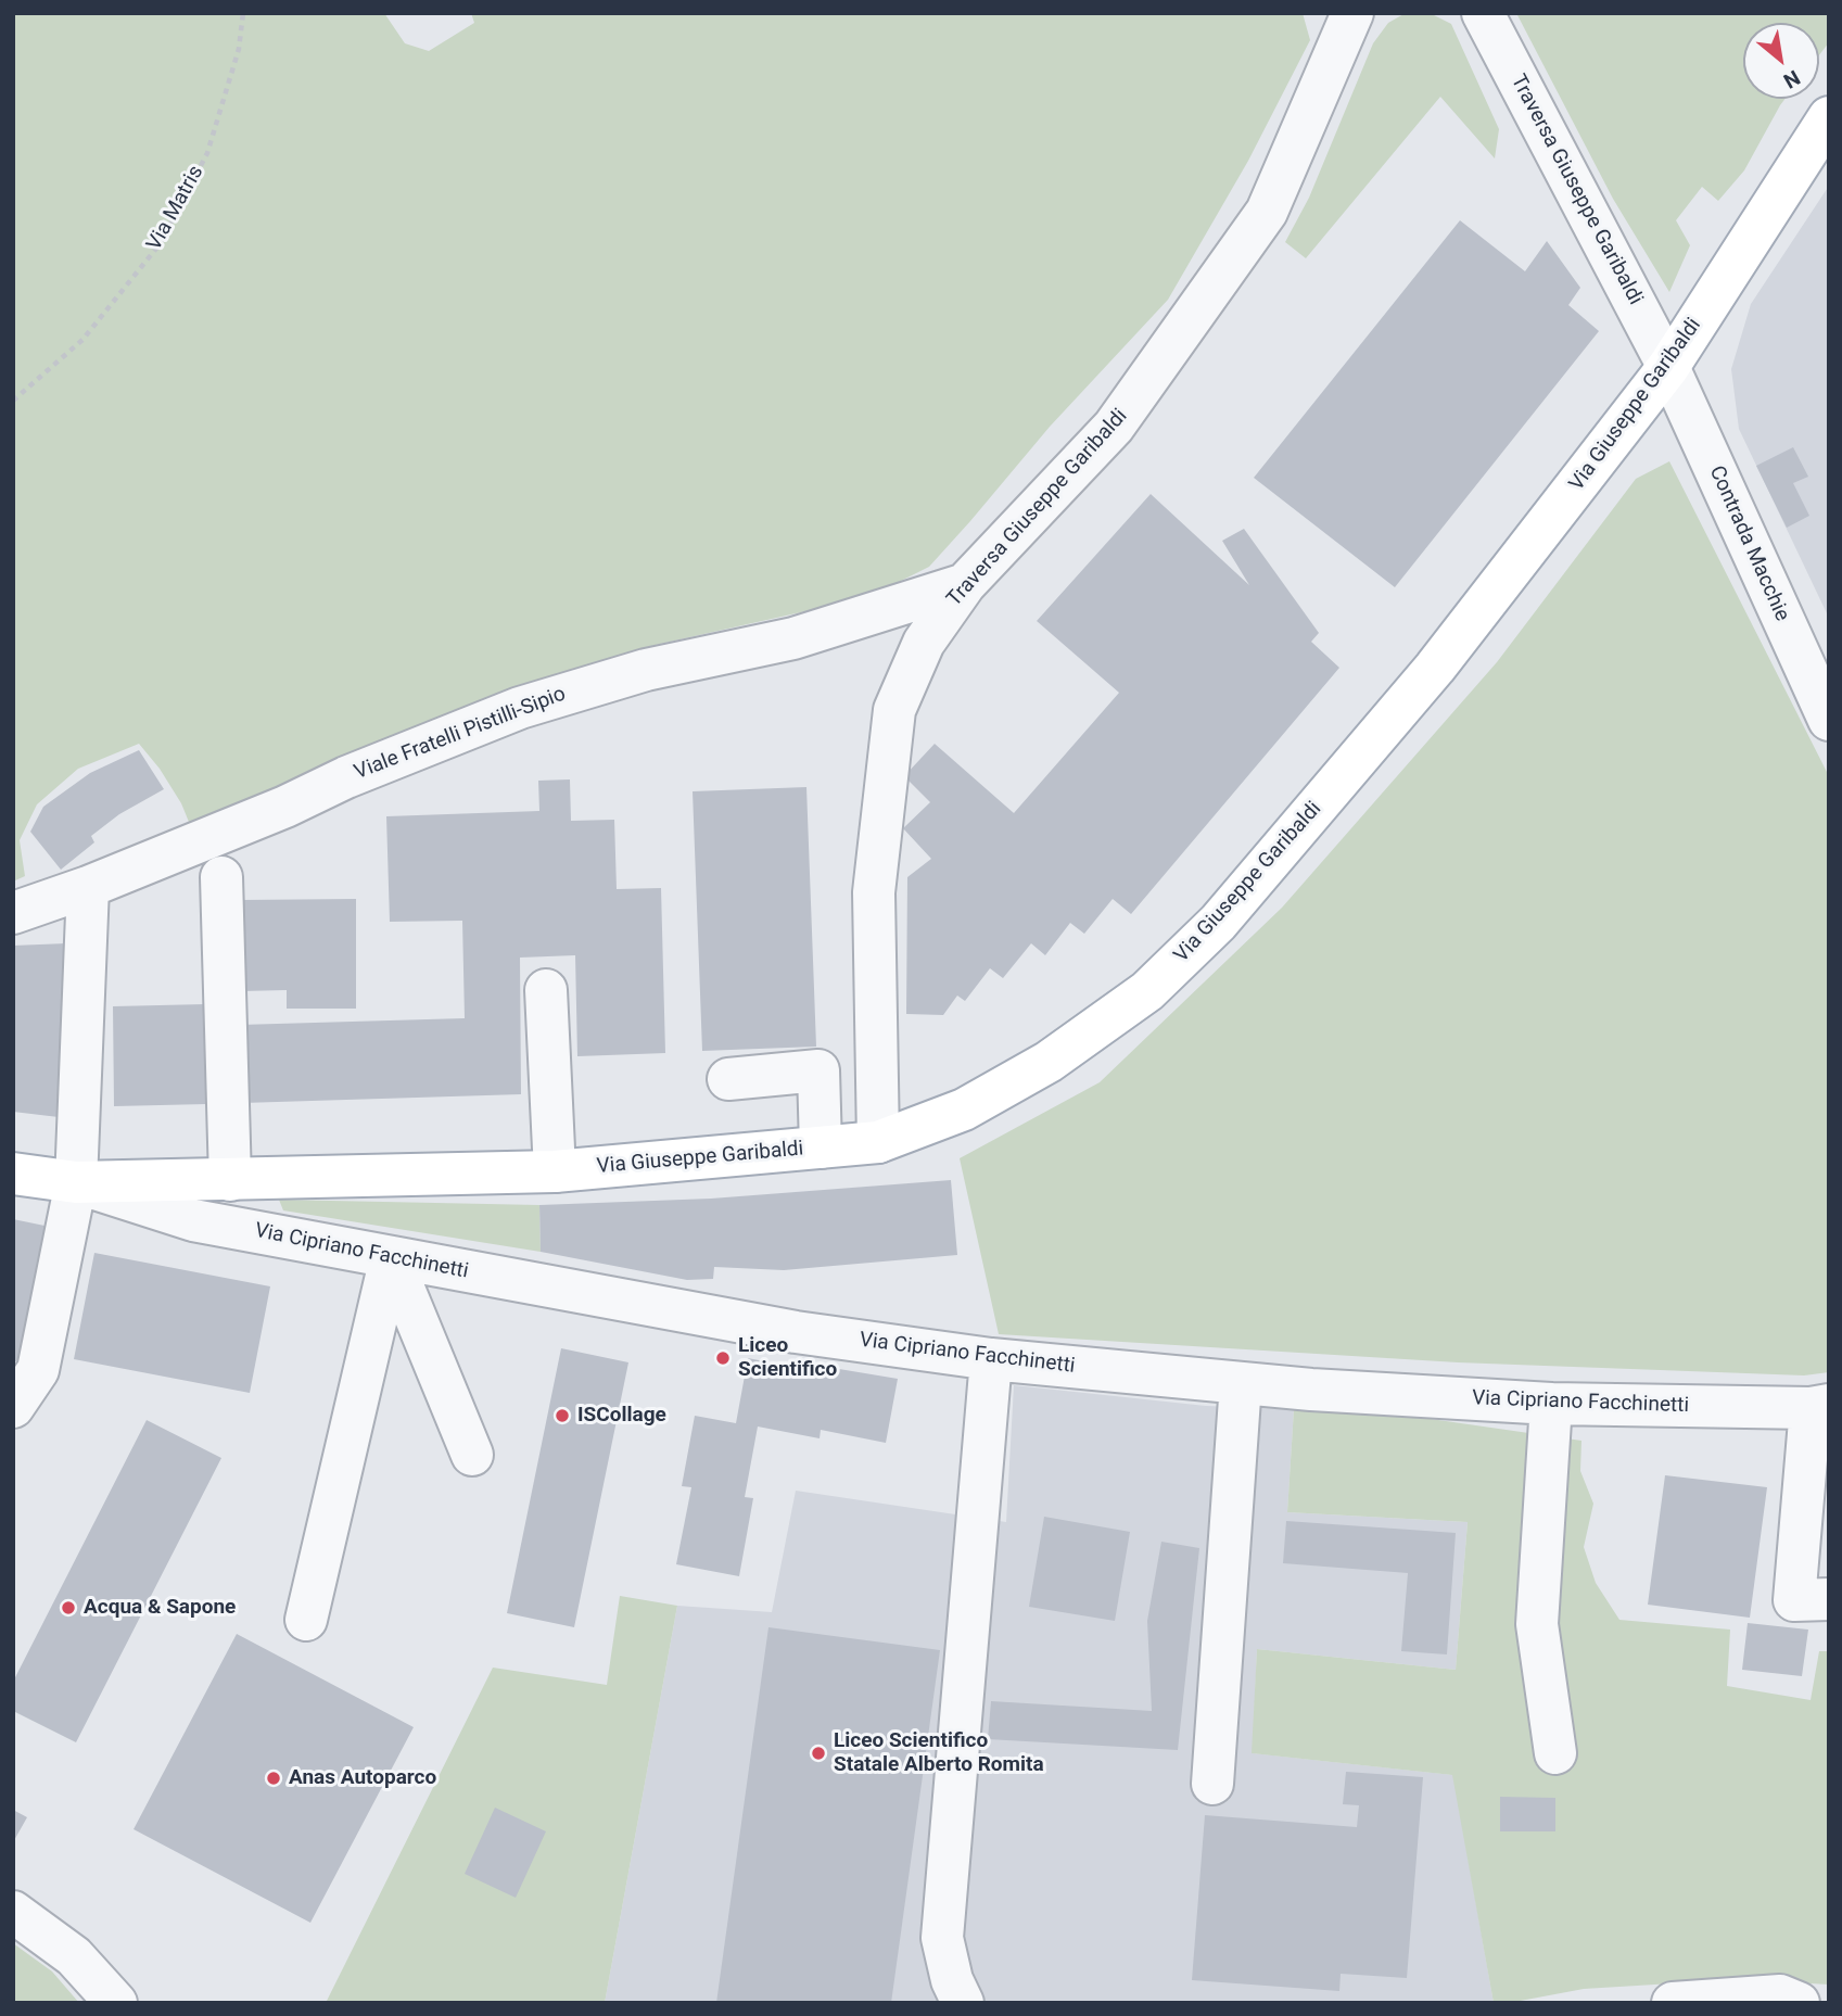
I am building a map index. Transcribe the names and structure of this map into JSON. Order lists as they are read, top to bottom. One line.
{"streets":{"main road":["Via Giuseppe Garibaldi"],"street":["Traversa Giuseppe Garibaldi","Contrada Macchie","Viale Fratelli Pistilli-Sipio","Via Cipriano Facchinetti"],"path":["Via Matris"]},"crossings":[["Traversa Giuseppe Garibaldi","Via Giuseppe Garibaldi"],["Traversa Giuseppe Garibaldi","Contrada Macchie"],["Traversa Giuseppe Garibaldi","Viale Fratelli Pistilli-Sipio"],["Via Giuseppe Garibaldi","Contrada Macchie"],["Via Giuseppe Garibaldi","Via Cipriano Facchinetti"]],"places":["Liceo Scientifico","ISCollage","Acqua & Sapone","Liceo Scientifico Statale Alberto Romita","Anas Autoparco"],"north":"bottom right"}
